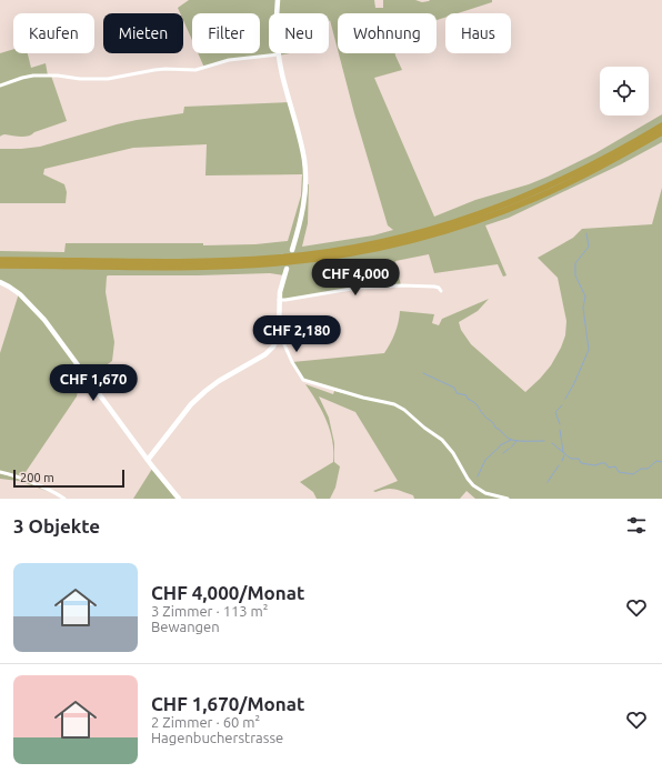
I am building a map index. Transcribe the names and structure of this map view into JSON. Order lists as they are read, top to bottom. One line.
{"scale_bar":"200 m","page":{"chip":["Kaufen","Mieten","Filter","Neu","Wohnung","Haus"],"price":["CHF 4,000","CHF 2,180","CHF 1,670"],"scale":"200 m","heading":"3 Objekte","list":[{"name":"CHF 4,000/Monat","note":"3 Zimmer · 113 m² · Bewangen"},{"name":"CHF 1,670/Monat","note":"2 Zimmer · 60 m² · Hagenbucherstrasse"}]}}
